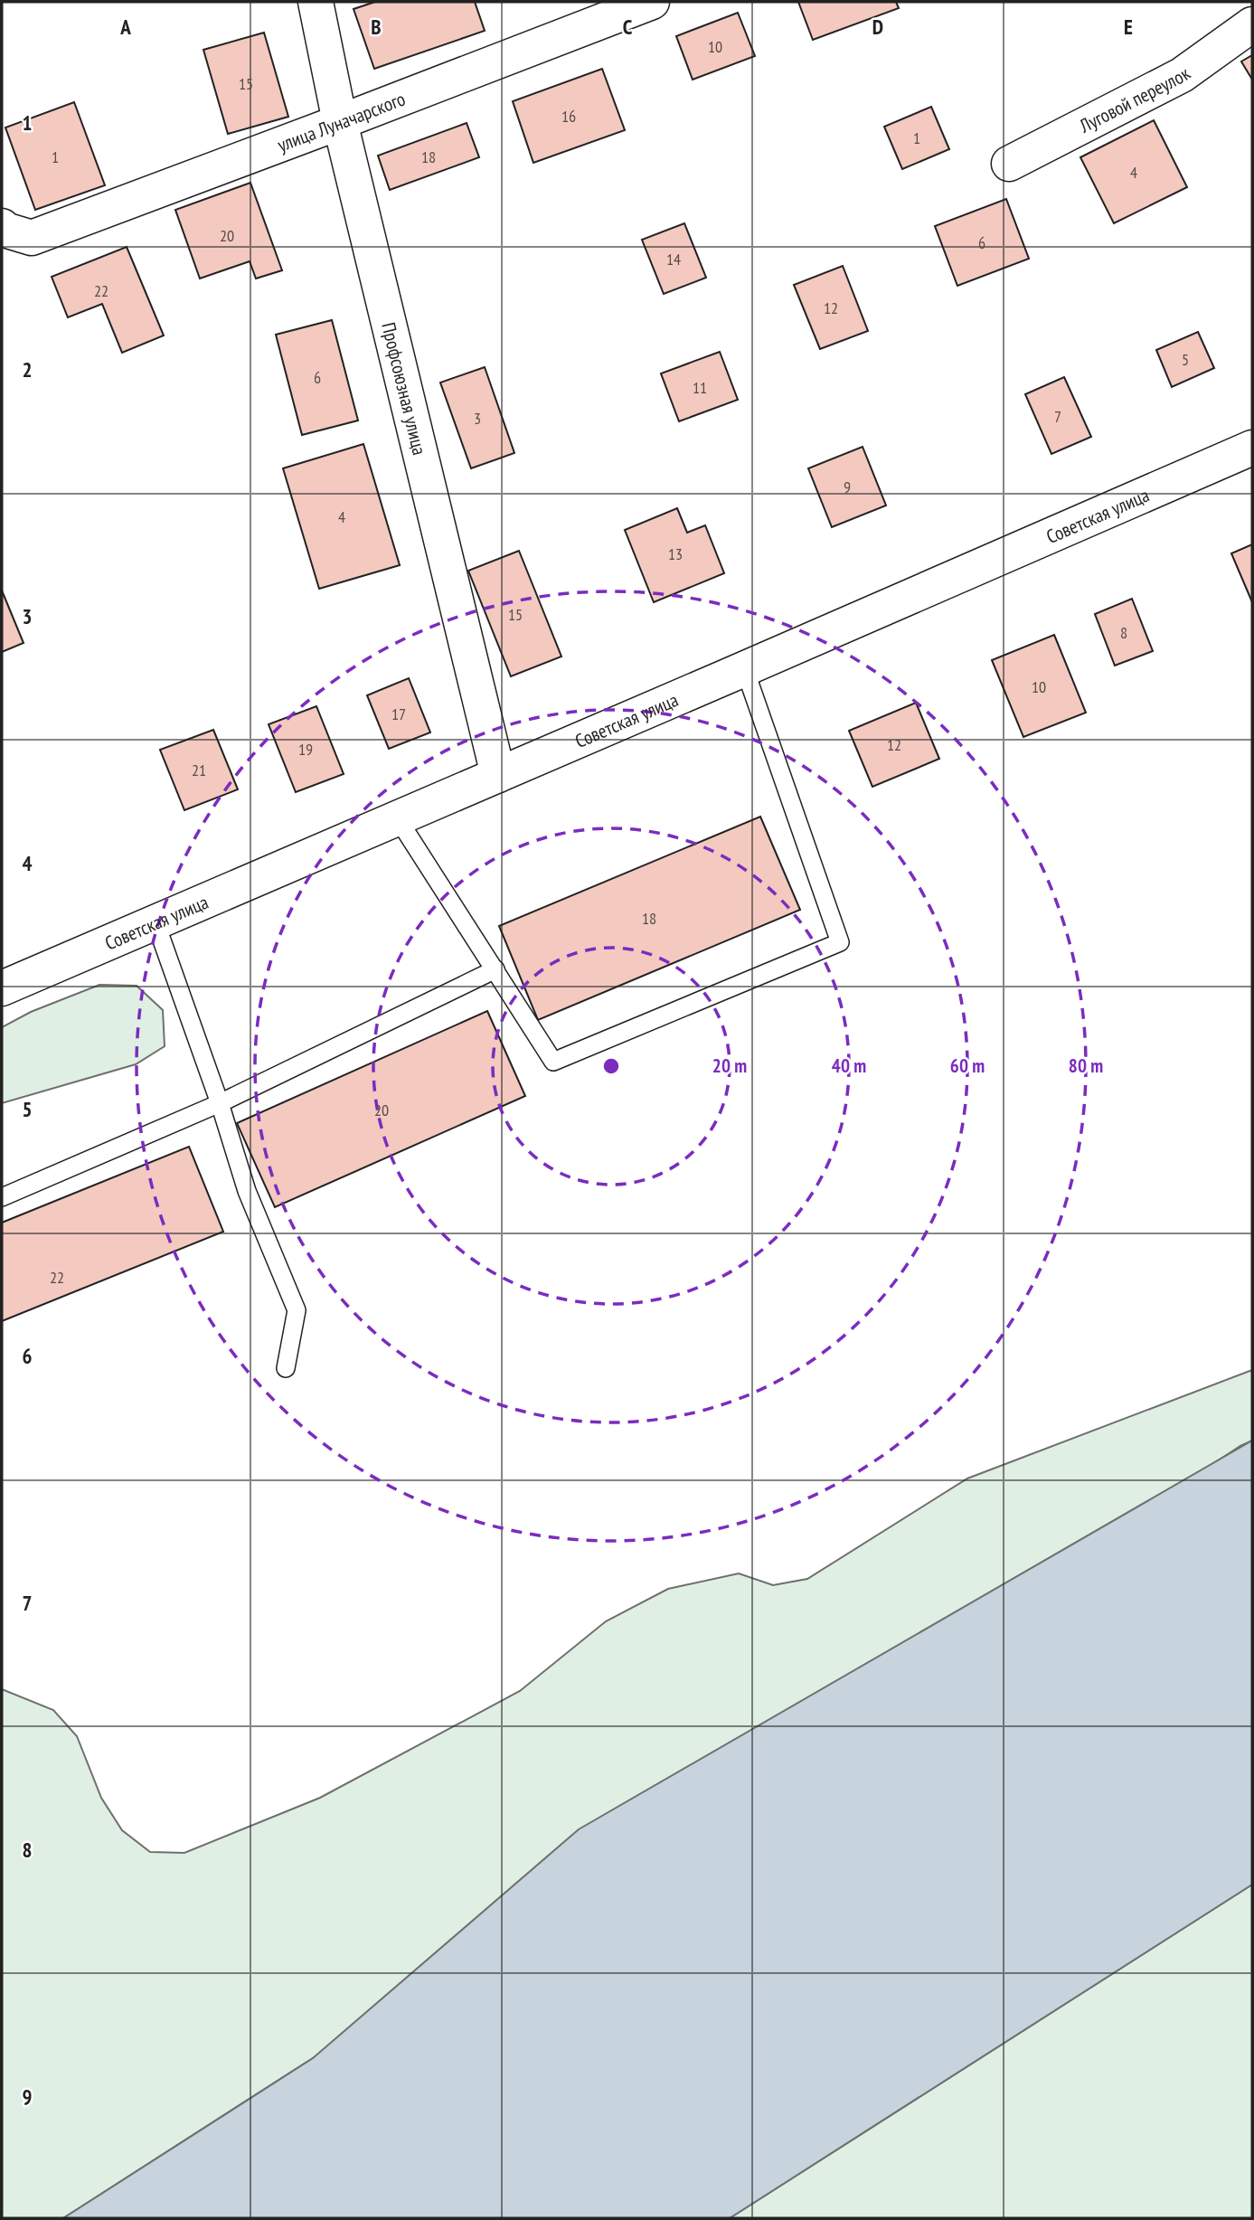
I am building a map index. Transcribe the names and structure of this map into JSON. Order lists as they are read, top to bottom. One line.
{"streets":{"street":["Луговой переулок","улица Луначарского","Профсоюзная улица","Советская улица"]},"crossings":[["улица Луначарского","Профсоюзная улица"],["Профсоюзная улица","Советская улица"]],"house_numbers":["10","15","16","1","1","18","4","20","6","14","22","12","5","6","11","7","3","9","4","13","15","8","10","17","12","19","21","18","20","22"],"grid":{"columns":["A","B","C","D","E"],"rows":["1","2","3","4","5","6","7","8","9"]},"rings":["20 m","40 m","60 m","80 m"]}
